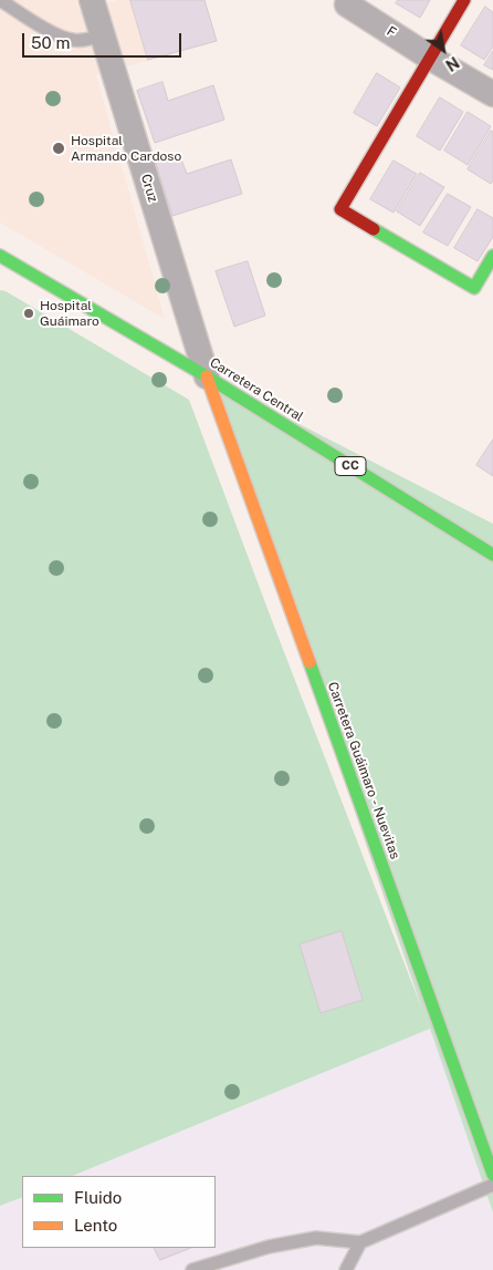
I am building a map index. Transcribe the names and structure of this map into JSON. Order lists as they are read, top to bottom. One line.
{"streets":{"main road":["Carretera Central","CC","Carretera Guáimaro - Nuevitas"],"street":["F","Cruz"]},"crossings":[["Cruz","Carretera Central"],["Cruz","Carretera Guáimaro - Nuevitas"],["Carretera Central","Carretera Guáimaro - Nuevitas"]],"places":["Hospital Armando Cardoso","Hospital Guáimaro"],"legend":["Fluido","Lento"],"scale_bar":"50 m","north":"bottom right"}
